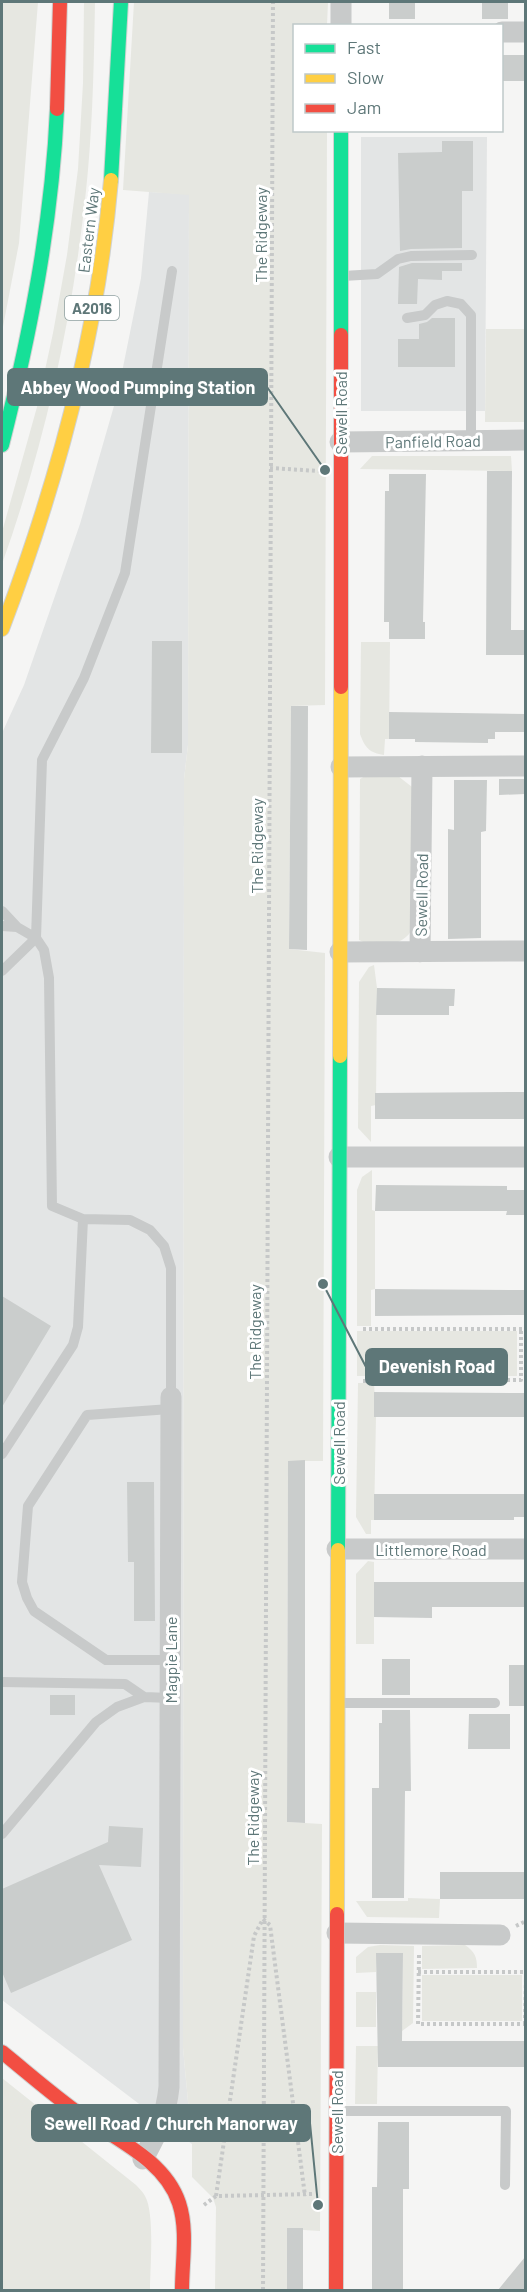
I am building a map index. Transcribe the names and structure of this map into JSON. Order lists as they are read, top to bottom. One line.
{"streets":{"street":["Eastern Way","A2016","Sewell Road","Panfield Road","Littlemore Road","Magpie Lane"],"path":["The Ridgeway"]},"crossings":[["Sewell Road","Panfield Road"],["Sewell Road","Littlemore Road"]],"places":["Abbey Wood Pumping Station","Devenish Road","Sewell Road / Church Manorway"],"legend":["Fast","Slow","Jam"]}
